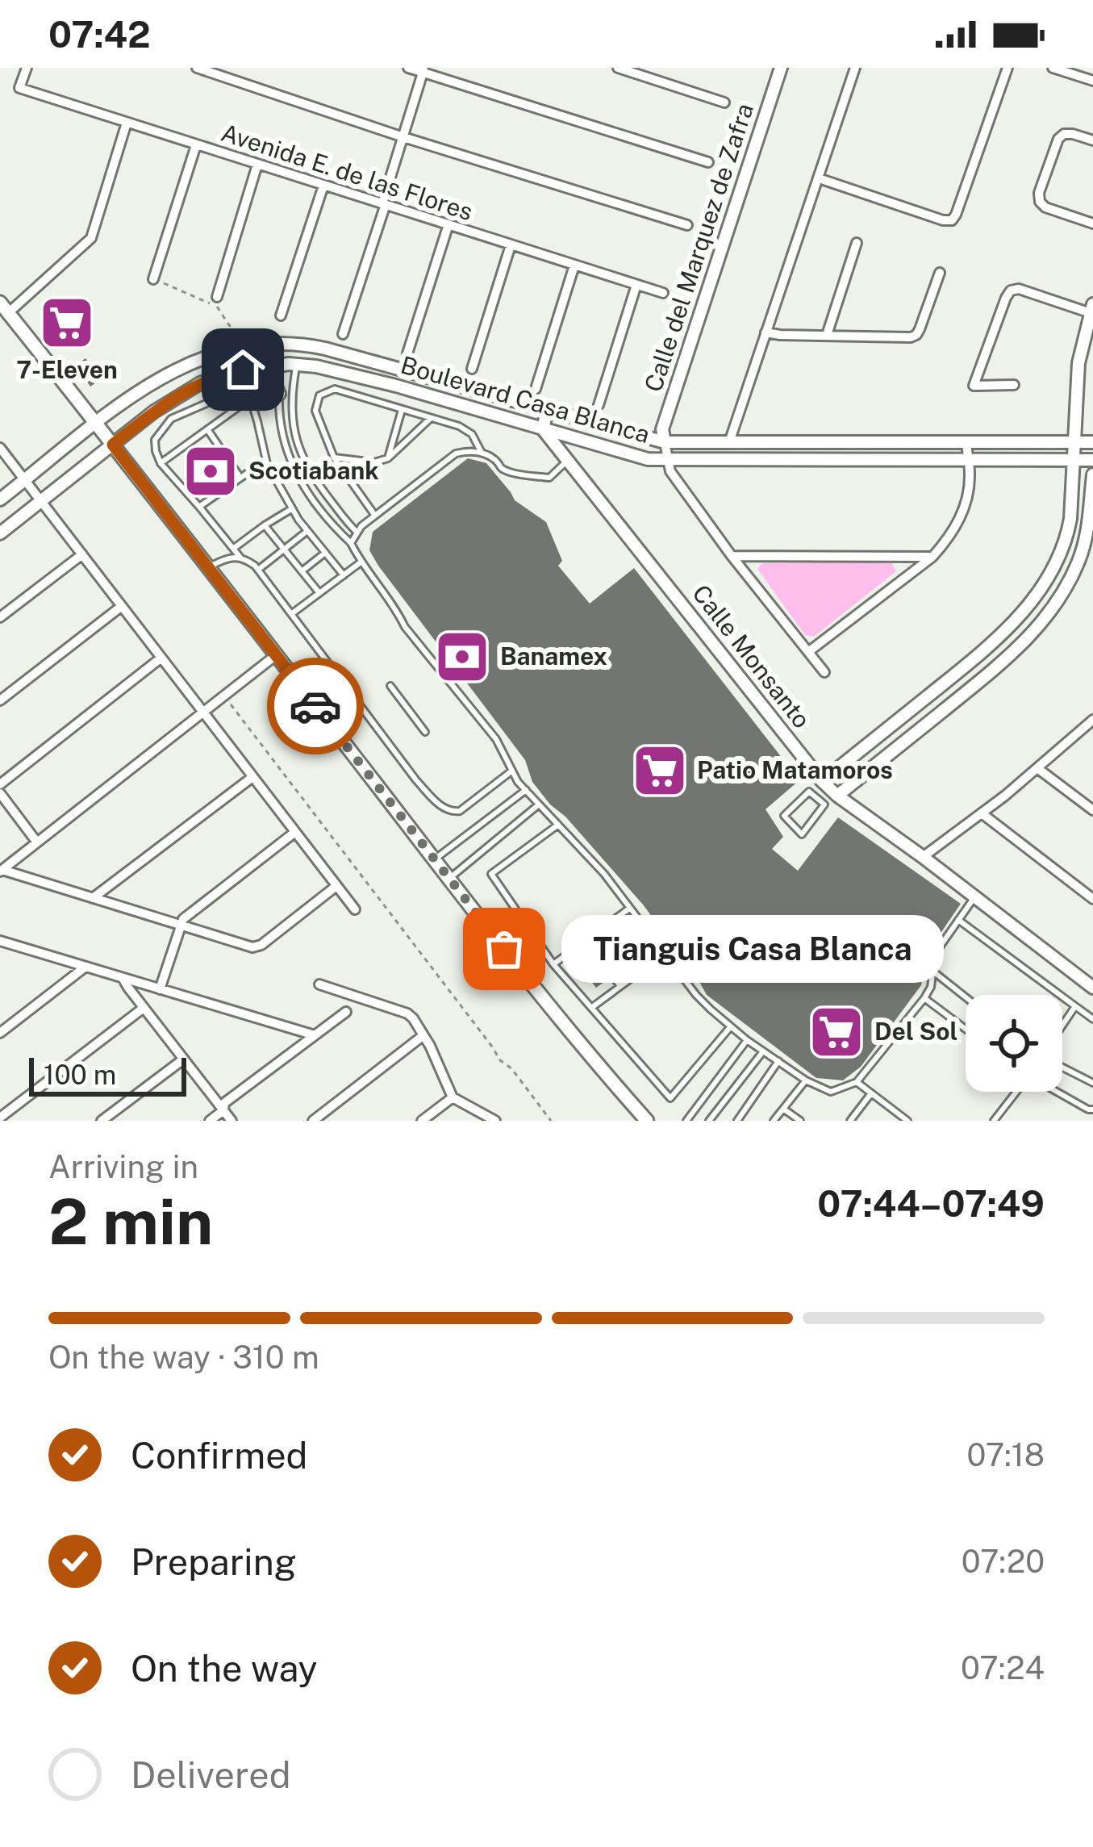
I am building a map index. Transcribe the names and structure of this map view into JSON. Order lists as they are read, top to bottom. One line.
{"streets":{"street":["Avenida E. de las Flores","Calle del Marquez de Zafra","Boulevard Casa Blanca","Calle Monsanto"]},"crossings":[["Calle del Marquez de Zafra","Boulevard Casa Blanca"],["Boulevard Casa Blanca","Calle Monsanto"]],"places":{"supermarket":["7-Eleven","Patio Matamoros","Del Sol"],"bank":["Scotiabank","Banamex"],"other":["Tianguis Casa Blanca"]},"scale_bar":"100 m","page":{"status":"07:42","bubble":"Tianguis Casa Blanca","scale":"100 m","heading":["2 min","Arriving in","07:44–07:49"],"bar":"On the way · 310 m","list":[["Confirmed","07:18"],["Preparing","07:20"],["On the way","07:24"],"Delivered"]}}
